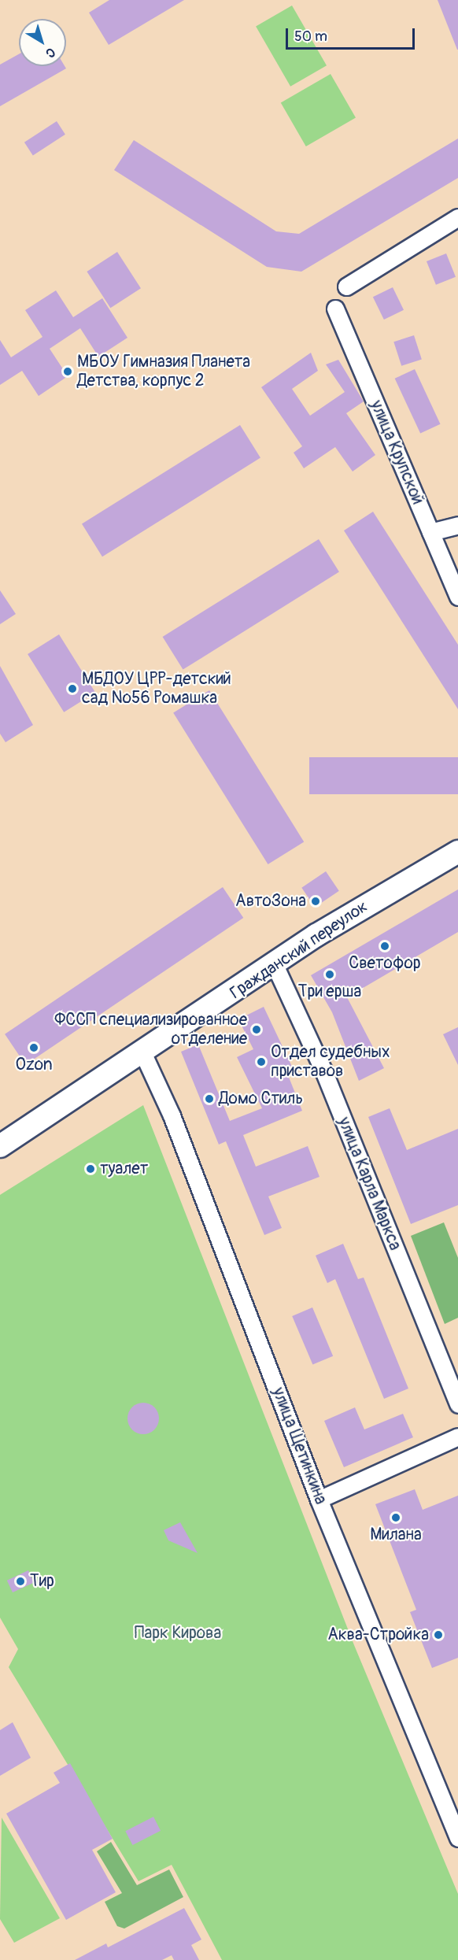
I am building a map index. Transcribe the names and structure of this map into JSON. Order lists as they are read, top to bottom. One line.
{"streets":{"street":["улица Крупской","Гражданский переулок","улица Карла Маркса","улица Щетинкина"]},"crossings":[["Гражданский переулок","улица Карла Маркса"],["Гражданский переулок","улица Щетинкина"]],"parks":["Парк Кирова"],"places":["МБОУ Гимназия Планета Детства, корпус 2","МБДОУ ЦРР-детский сад №56 Ромашка","АвтоЗона","Светофор","Три ерша","ФССП специализированное отделение","Ozon","Отдел судебных приставов","Домо Стиль","туалет","Милана","Тир","Аква-Стройка"],"scale_bar":"50 m","north":"bottom right"}
